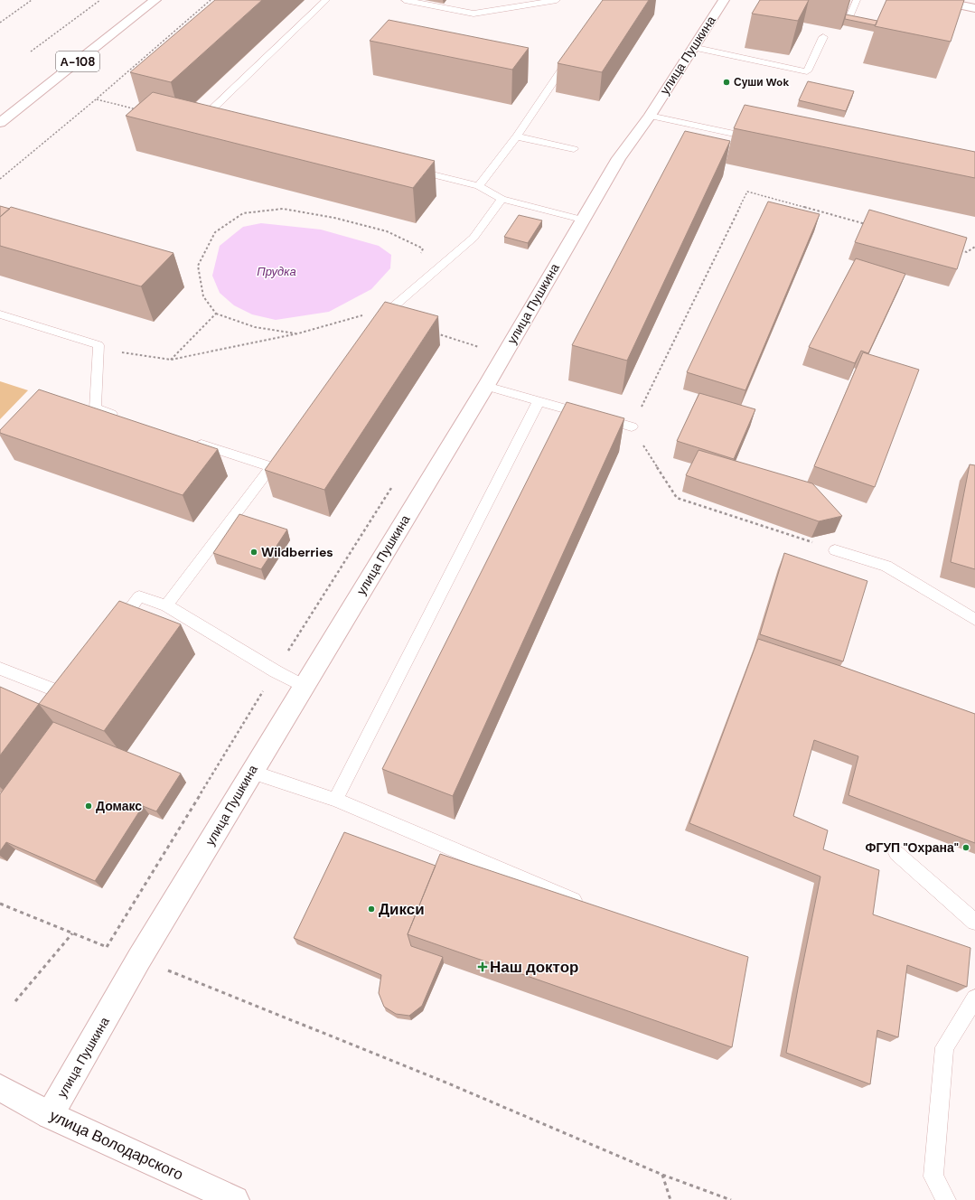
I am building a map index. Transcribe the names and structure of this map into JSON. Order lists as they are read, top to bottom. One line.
{"streets":{"main road":["улица Пушкина","А-108","улица Володарского"]},"crossings":[["улица Пушкина","улица Володарского"]],"water":["Прудка"],"places":{"other":["Суши Wok","Wildberries","Домакс","ФГУП \"Охрана\"","Дикси"],"health":["Наш доктор"]}}
